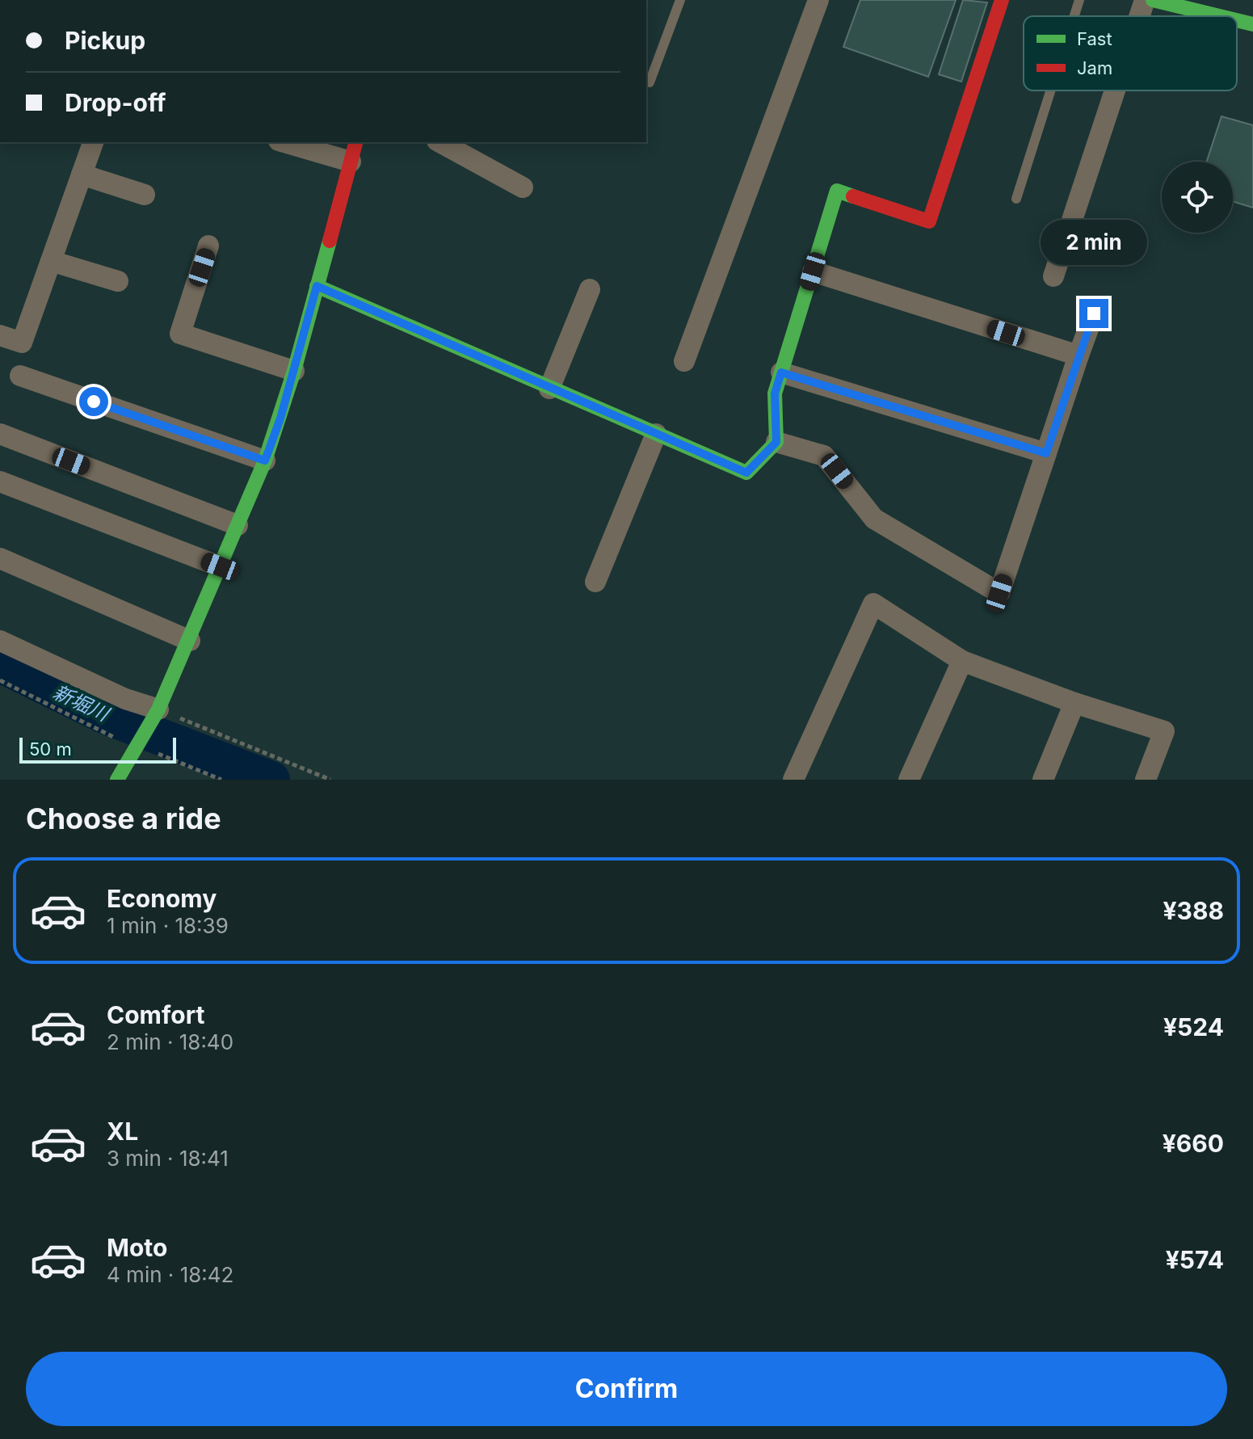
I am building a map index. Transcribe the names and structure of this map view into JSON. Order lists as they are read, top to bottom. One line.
{"water":["新堀川"],"legend":["Fast","Jam"],"scale_bar":"50 m","page":{"banner":["Pickup","Drop-off"],"bubble":"2 min","scale":"50 m","heading":"Choose a ride","list":[{"name":"Economy","note":"1 min · 18:39","value":"¥388"},{"name":"Comfort","note":"2 min · 18:40","value":"¥524"},{"name":"XL","note":"3 min · 18:41","value":"¥660"},{"name":"Moto","note":"4 min · 18:42","value":"¥574"}],"buttons":"Confirm"}}
